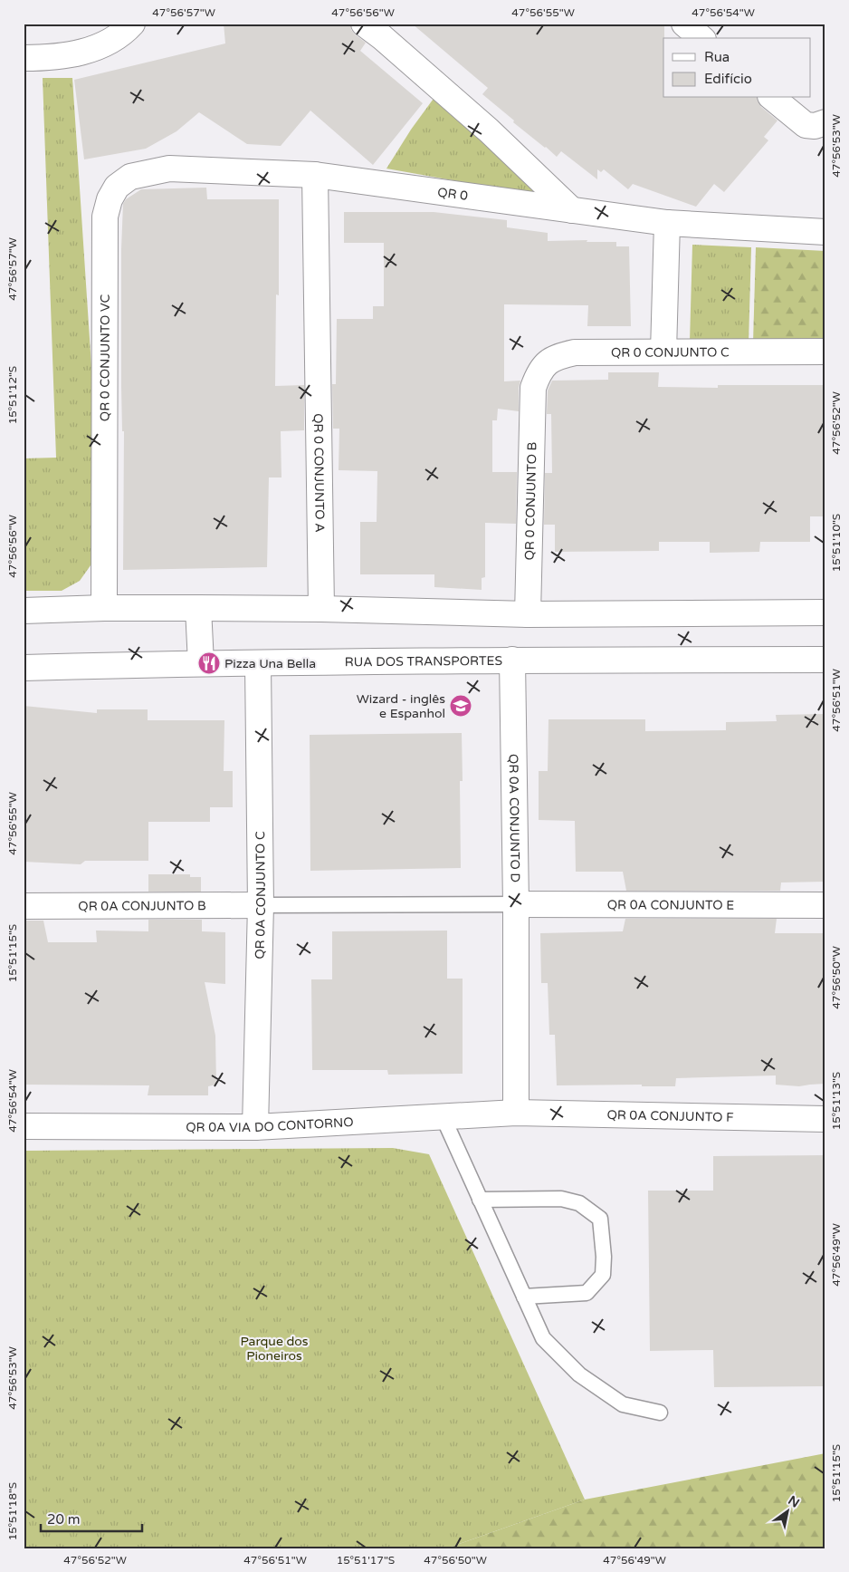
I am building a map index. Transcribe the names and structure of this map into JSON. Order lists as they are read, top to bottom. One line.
{"streets":{"street":["QR 0","QR 0 CONJUNTO C","QR 0 CONJUNTO VC","QR 0 CONJUNTO A","QR 0 CONJUNTO B","RUA DOS TRANSPORTES","QR 0A CONJUNTO D","QR 0A CONJUNTO C","QR 0A CONJUNTO E","QR 0A CONJUNTO B","QR 0A CONJUNTO F","QR 0A VIA DO CONTORNO"]},"crossings":[["QR 0","QR 0 CONJUNTO VC"],["QR 0","QR 0 CONJUNTO A"],["QR 0 CONJUNTO C","QR 0 CONJUNTO B"],["RUA DOS TRANSPORTES","QR 0A CONJUNTO D"],["RUA DOS TRANSPORTES","QR 0A CONJUNTO C"],["QR 0A CONJUNTO D","QR 0A CONJUNTO E"],["QR 0A CONJUNTO D","QR 0A CONJUNTO F"],["QR 0A CONJUNTO D","QR 0A VIA DO CONTORNO"],["QR 0A CONJUNTO C","QR 0A CONJUNTO B"],["QR 0A CONJUNTO C","QR 0A VIA DO CONTORNO"],["QR 0A CONJUNTO F","QR 0A VIA DO CONTORNO"]],"parks":["Parque dos Pioneiros"],"places":{"restaurant":["Pizza Una Bella"],"school or university":["Wizard - inglês e Espanhol"]},"legend":["Rua","Edifício"],"scale_bar":"20 m","north":"top right","coordinates":["47°56'57\"W","47°56'56\"W","47°56'55\"W","47°56'54\"W","47°56'53\"W","15°51'12\"S","47°56'52\"W","15°51'10\"S","47°56'51\"W","15°51'15\"S","47°56'50\"W","15°51'13\"S","47°56'49\"W","15°51'18\"S","15°51'17\"S"]}
